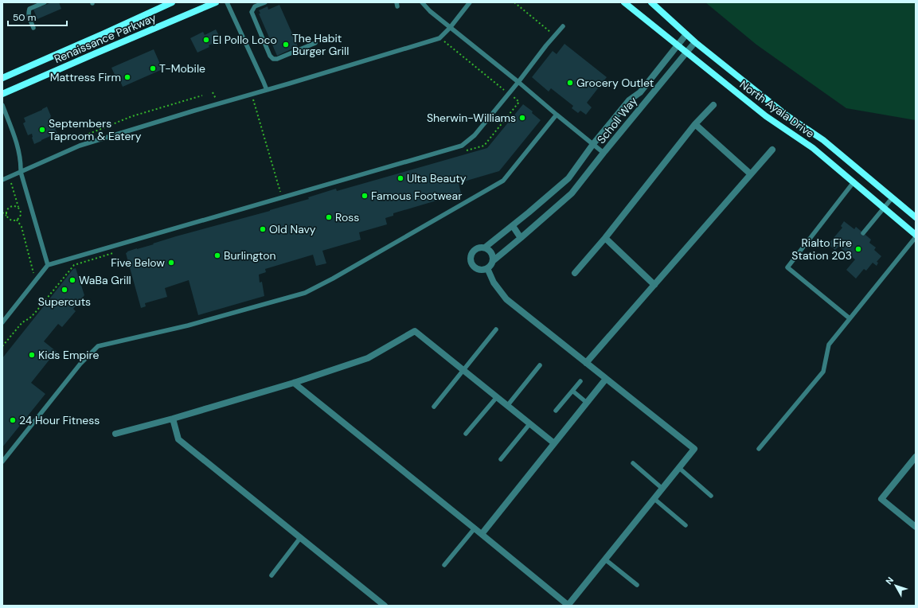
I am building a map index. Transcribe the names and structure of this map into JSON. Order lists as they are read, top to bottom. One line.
{"streets":{"main road":["Renaissance Parkway","North Ayala Drive"],"street":["Scholl Way"]},"crossings":[["North Ayala Drive","Scholl Way"]],"places":["El Pollo Loco","The Habit Burger Grill","T-Mobile","Mattress Firm","Grocery Outlet","Sherwin-Williams","Septembers Taproom & Eatery","Ulta Beauty","Famous Footwear","Ross","Old Navy","Rialto Fire Station 203","Burlington","Five Below","WaBa Grill","Supercuts","Kids Empire","24 Hour Fitness"],"scale_bar":"50 m","north":"top left"}
